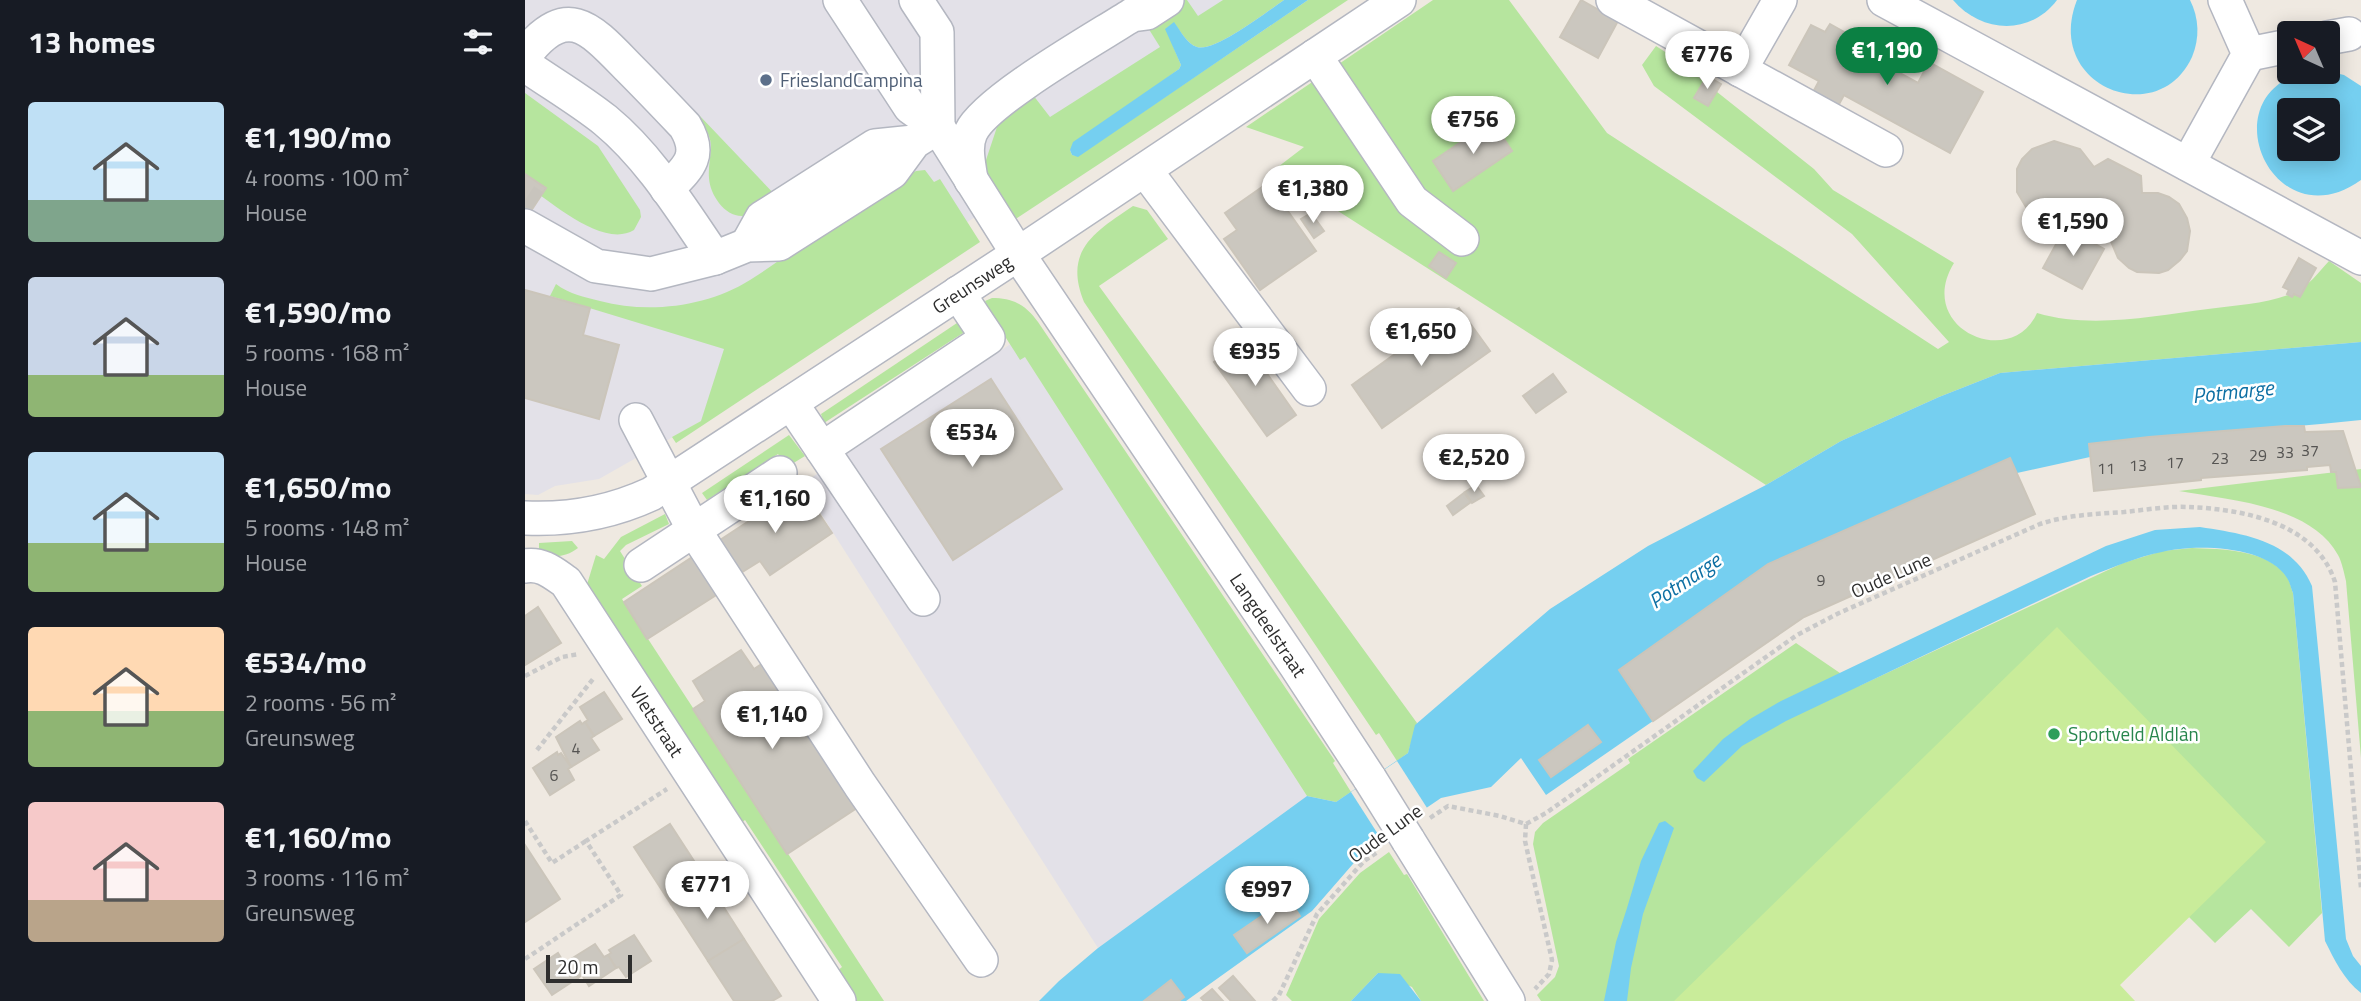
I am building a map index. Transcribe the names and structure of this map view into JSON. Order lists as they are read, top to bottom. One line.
{"streets":{"street":["Greunsweg","Langdeelstraat","Vletstraat"],"path":["Oude Lune"]},"crossings":[["Greunsweg","Langdeelstraat"],["Oude Lune","Langdeelstraat"]],"water":["Potmarge"],"places":["FrieslandCampina","Sportveld Aldlân"],"house_numbers":["37","33","29","23","17","13","11","9","4","6"],"scale_bar":"20 m","north":"top left","page":{"heading":"13 homes","price":["€1,190","€776","€756","€1,380","€1,590","€1,650","€935","€534","€2,520","€1,160","€1,140","€771","€997"],"list":[{"name":"€1,190/mo","note":"4 rooms · 100 m² · House"},{"name":"€1,590/mo","note":"5 rooms · 168 m² · House"},{"name":"€1,650/mo","note":"5 rooms · 148 m² · House"},{"name":"€534/mo","note":"2 rooms · 56 m² · Greunsweg"},{"name":"€1,160/mo","note":"3 rooms · 116 m² · Greunsweg"}],"scale":"20 m"}}
